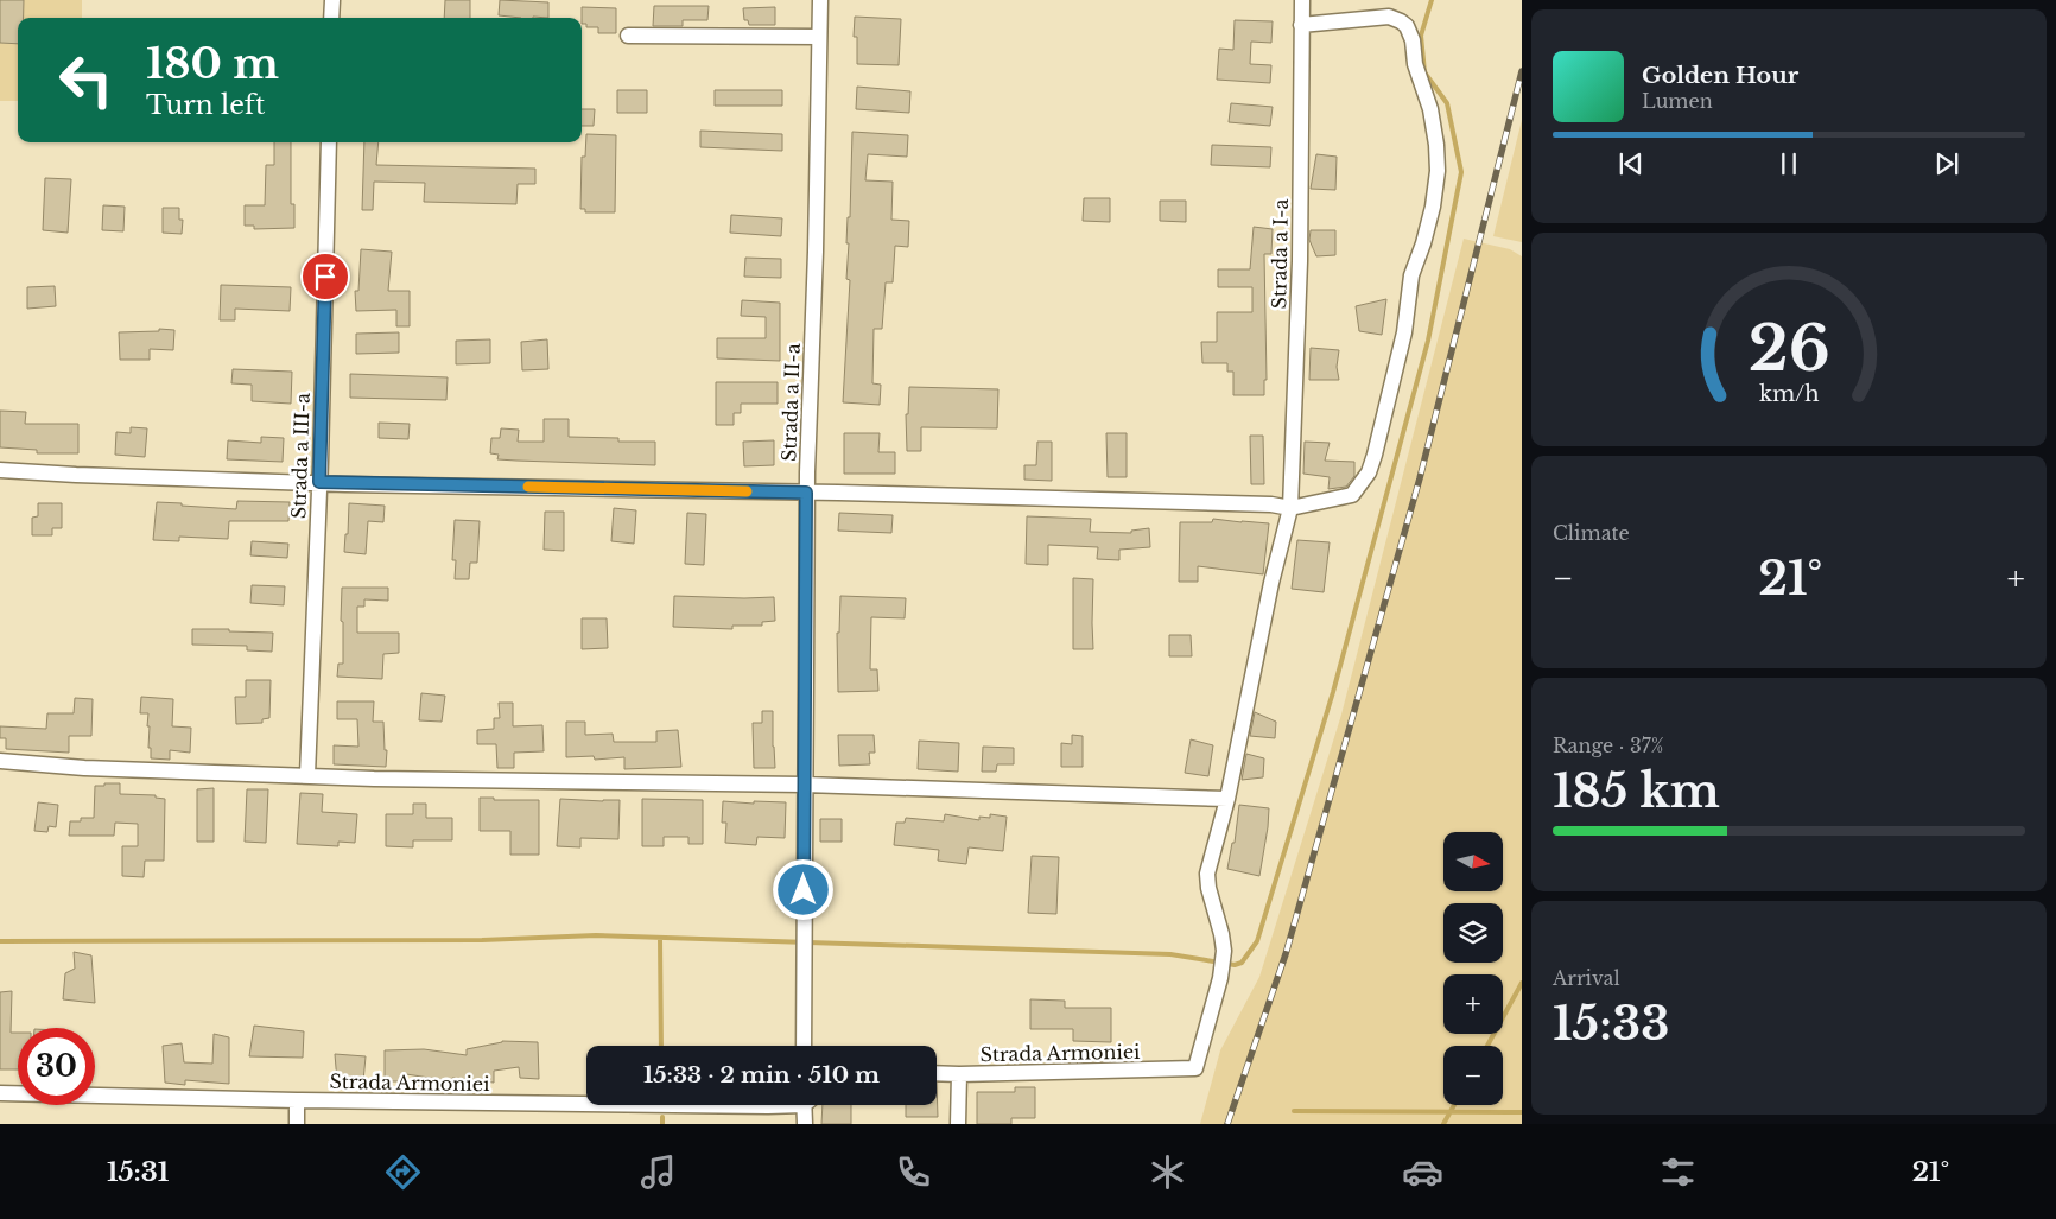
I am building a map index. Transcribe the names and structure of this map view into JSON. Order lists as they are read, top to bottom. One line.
{"streets":{"street":["Strada a I-a","Strada a II-a","Strada a III-a","Strada Armoniei"]},"crossings":[["Strada a I-a","Strada Armoniei"]],"north":"right","page":{"turn":["180 m","Turn left"],"song":["Golden Hour","Lumen"],"tile":["Climate",["Range · 37%","185 km"],["Arrival","15:33"]],"heat":["−","21°","+"],"map_buttons":["+","−"],"limit":"30","trip":"15:33 · 2 min · 510 m","tabs":["15:31","21°"],"gauge":["26","km/h"]}}
